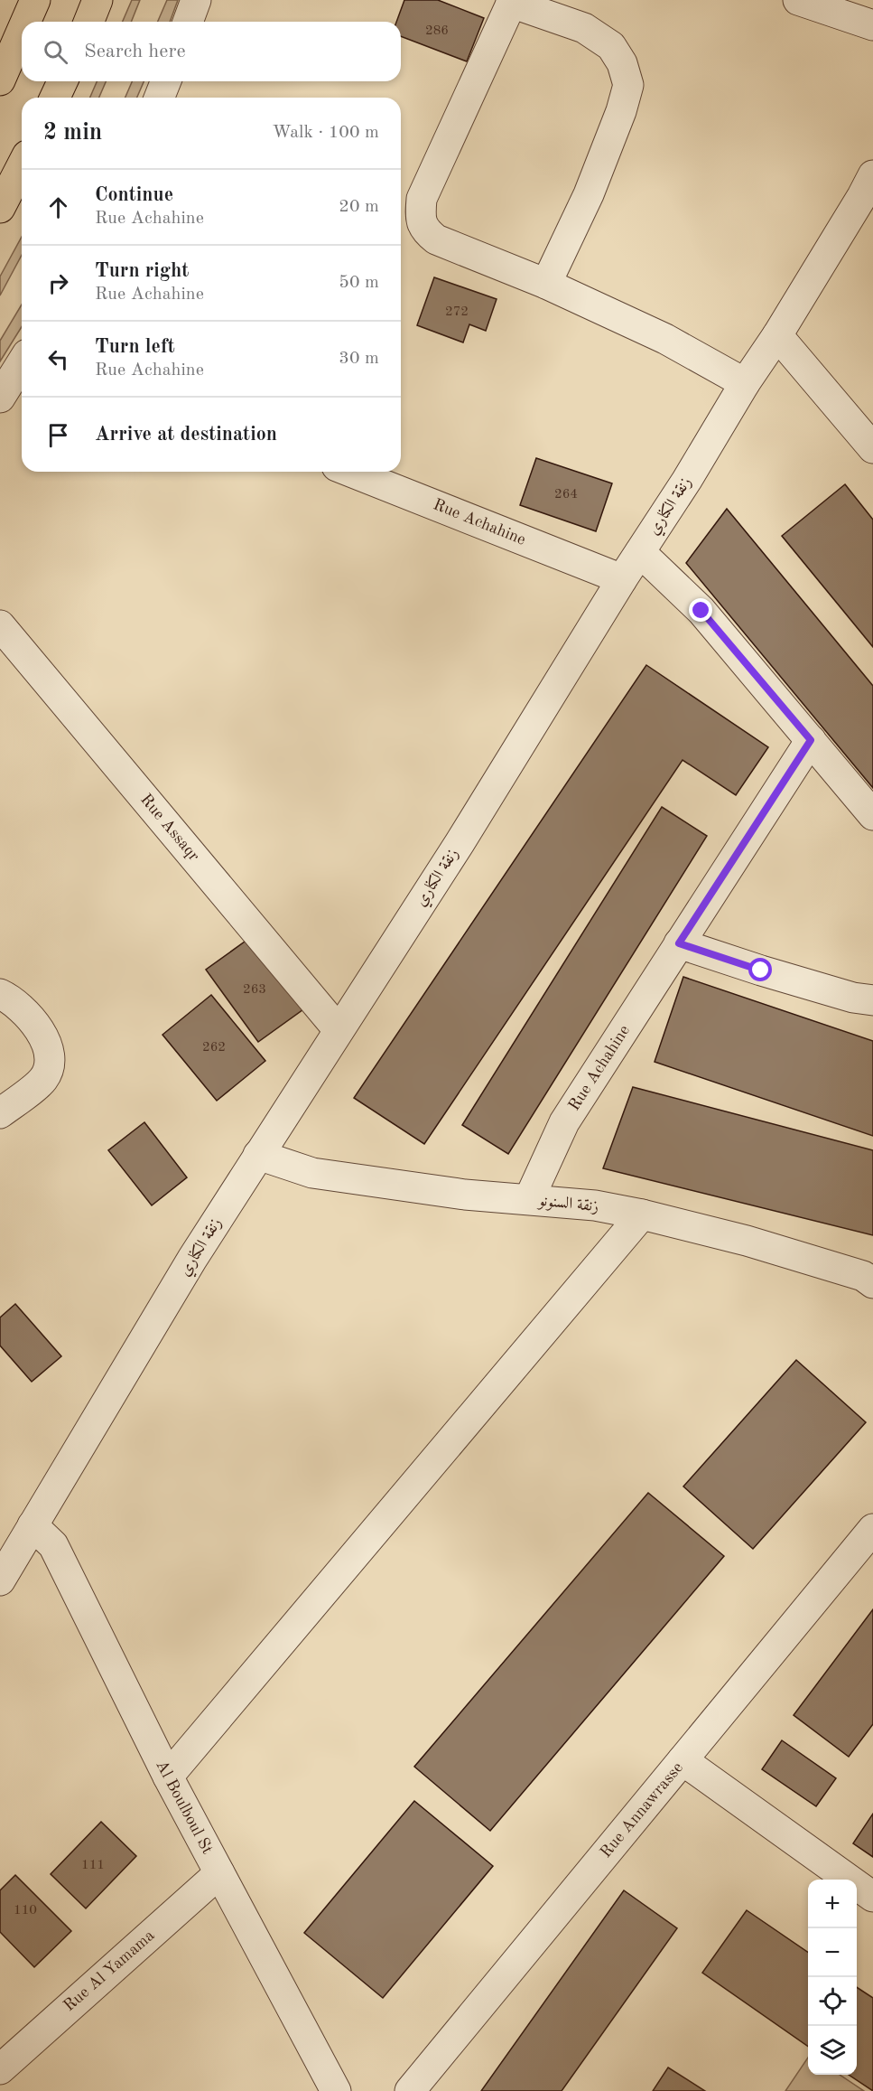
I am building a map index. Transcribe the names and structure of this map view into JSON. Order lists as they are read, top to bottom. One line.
{"streets":{"street":["زنقة الكناري","Rue Achahine","Rue Assaqr","زنقة السنونو","Al Boulboul St","Rue Annawrasse","Rue Al Yamama"]},"crossings":[["زنقة الكناري","Rue Achahine"],["زنقة الكناري","Rue Assaqr"],["زنقة الكناري","زنقة السنونو"],["زنقة الكناري","Al Boulboul St"],["Rue Achahine","زنقة السنونو"],["Al Boulboul St","Rue Al Yamama"]],"house_numbers":["286","272","264","263","262","111","110"],"page":{"search":"Search here","heading":["2 min","Walk · 100 m"],"list":[["Continue","Rue Achahine","20 m"],["Turn right","Rue Achahine","50 m"],["Turn left","Rue Achahine","30 m"],"Arrive at destination"],"map_buttons":["+","−"]}}
